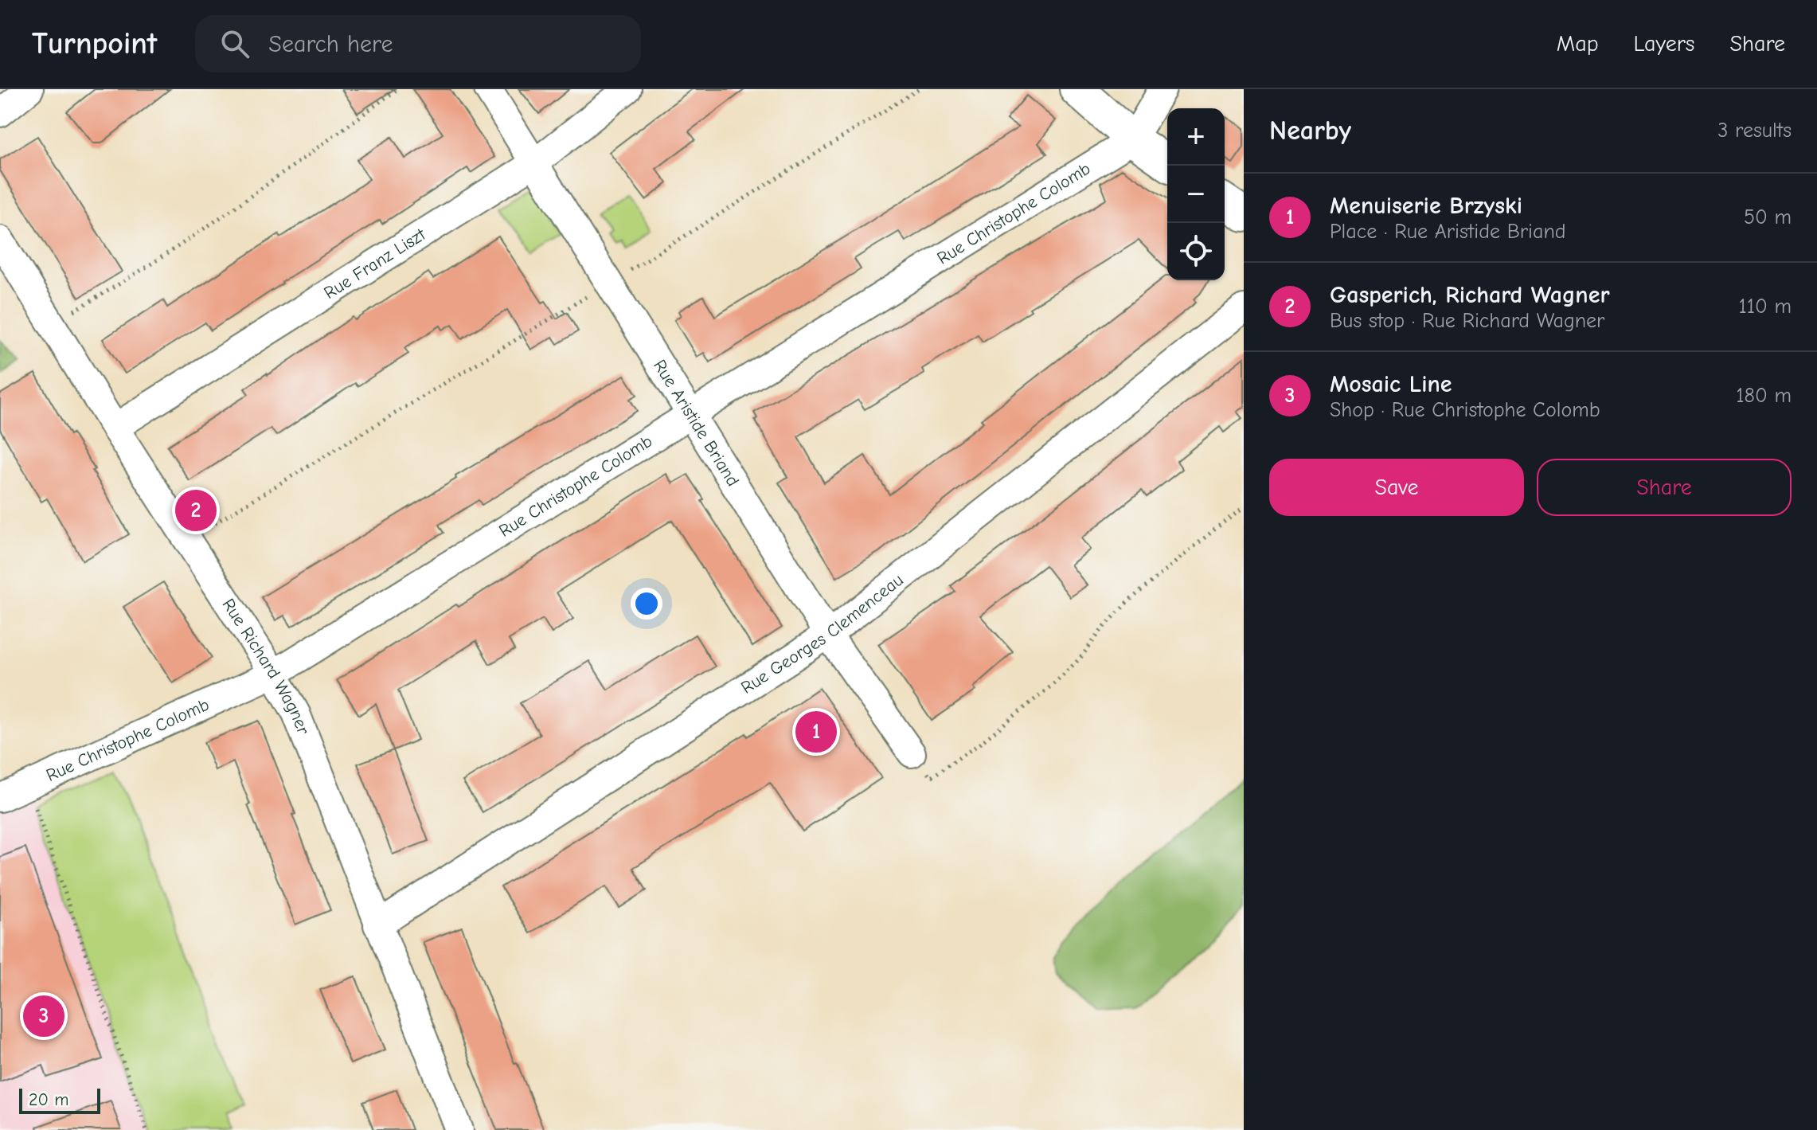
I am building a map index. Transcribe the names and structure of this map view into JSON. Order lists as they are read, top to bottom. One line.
{"streets":{"street":["Rue Christophe Colomb","Rue Franz Liszt","Rue Aristide Briand","Rue Georges Clemenceau","Rue Richard Wagner"]},"crossings":[["Rue Christophe Colomb","Rue Aristide Briand"],["Rue Christophe Colomb","Rue Richard Wagner"],["Rue Franz Liszt","Rue Aristide Briand"],["Rue Franz Liszt","Rue Richard Wagner"],["Rue Aristide Briand","Rue Georges Clemenceau"],["Rue Georges Clemenceau","Rue Richard Wagner"]],"scale_bar":"20 m","page":{"header":"Turnpoint","search":"Search here","nav":["Map","Layers","Share"],"heading":["Nearby","3 results"],"map_buttons":["+","−"],"list":[{"mark":"1","name":"Menuiserie Brzyski","note":"Place · Rue Aristide Briand","value":"50 m"},{"mark":"2","name":"Gasperich, Richard Wagner","note":"Bus stop · Rue Richard Wagner","value":"110 m"},{"mark":"3","name":"Mosaic Line","note":"Shop · Rue Christophe Colomb","value":"180 m"}],"buttons":["Save","Share"],"pins":["2","1","3"],"scale":"20 m"}}
